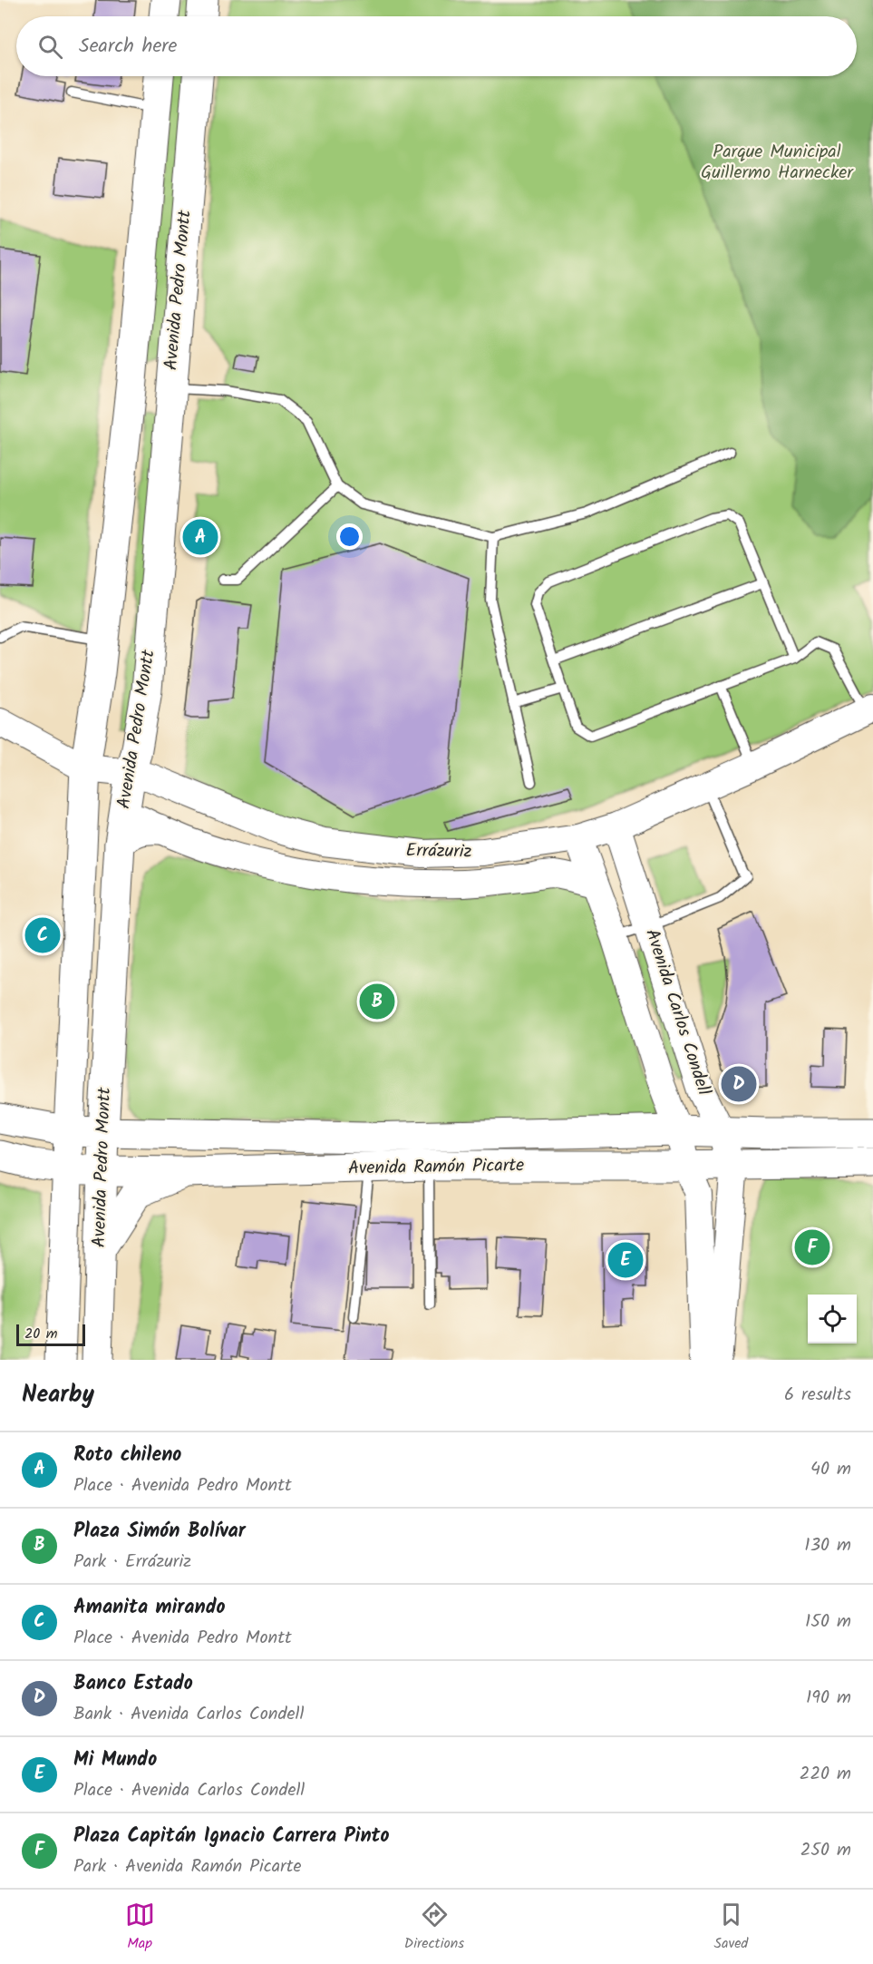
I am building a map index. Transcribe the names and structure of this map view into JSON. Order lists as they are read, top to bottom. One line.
{"streets":{"main road":["Avenida Pedro Montt","Errázuriz","Avenida Carlos Condell","Avenida Ramón Picarte"]},"crossings":[["Avenida Pedro Montt","Errázuriz"],["Avenida Pedro Montt","Avenida Ramón Picarte"],["Errázuriz","Avenida Carlos Condell"],["Avenida Carlos Condell","Avenida Ramón Picarte"]],"parks":["Parque Municipal Guillermo Harnecker"],"scale_bar":"20 m","page":{"search":"Search here","pins":["A","C","B","D","F","E"],"scale":"20 m","heading":["Nearby","6 results"],"list":[{"mark":"A","name":"Roto chileno","note":"Place · Avenida Pedro Montt","value":"40 m"},{"mark":"B","name":"Plaza Simón Bolívar","note":"Park · Errázuriz","value":"130 m"},{"mark":"C","name":"Amanita mirando","note":"Place · Avenida Pedro Montt","value":"150 m"},{"mark":"D","name":"Banco Estado","note":"Bank · Avenida Carlos Condell","value":"190 m"},{"mark":"E","name":"Mi Mundo","note":"Place · Avenida Carlos Condell","value":"220 m"},{"mark":"F","name":"Plaza Capitán Ignacio Carrera Pinto","note":"Park · Avenida Ramón Picarte","value":"250 m"}],"nav":["Map","Directions","Saved"]}}
